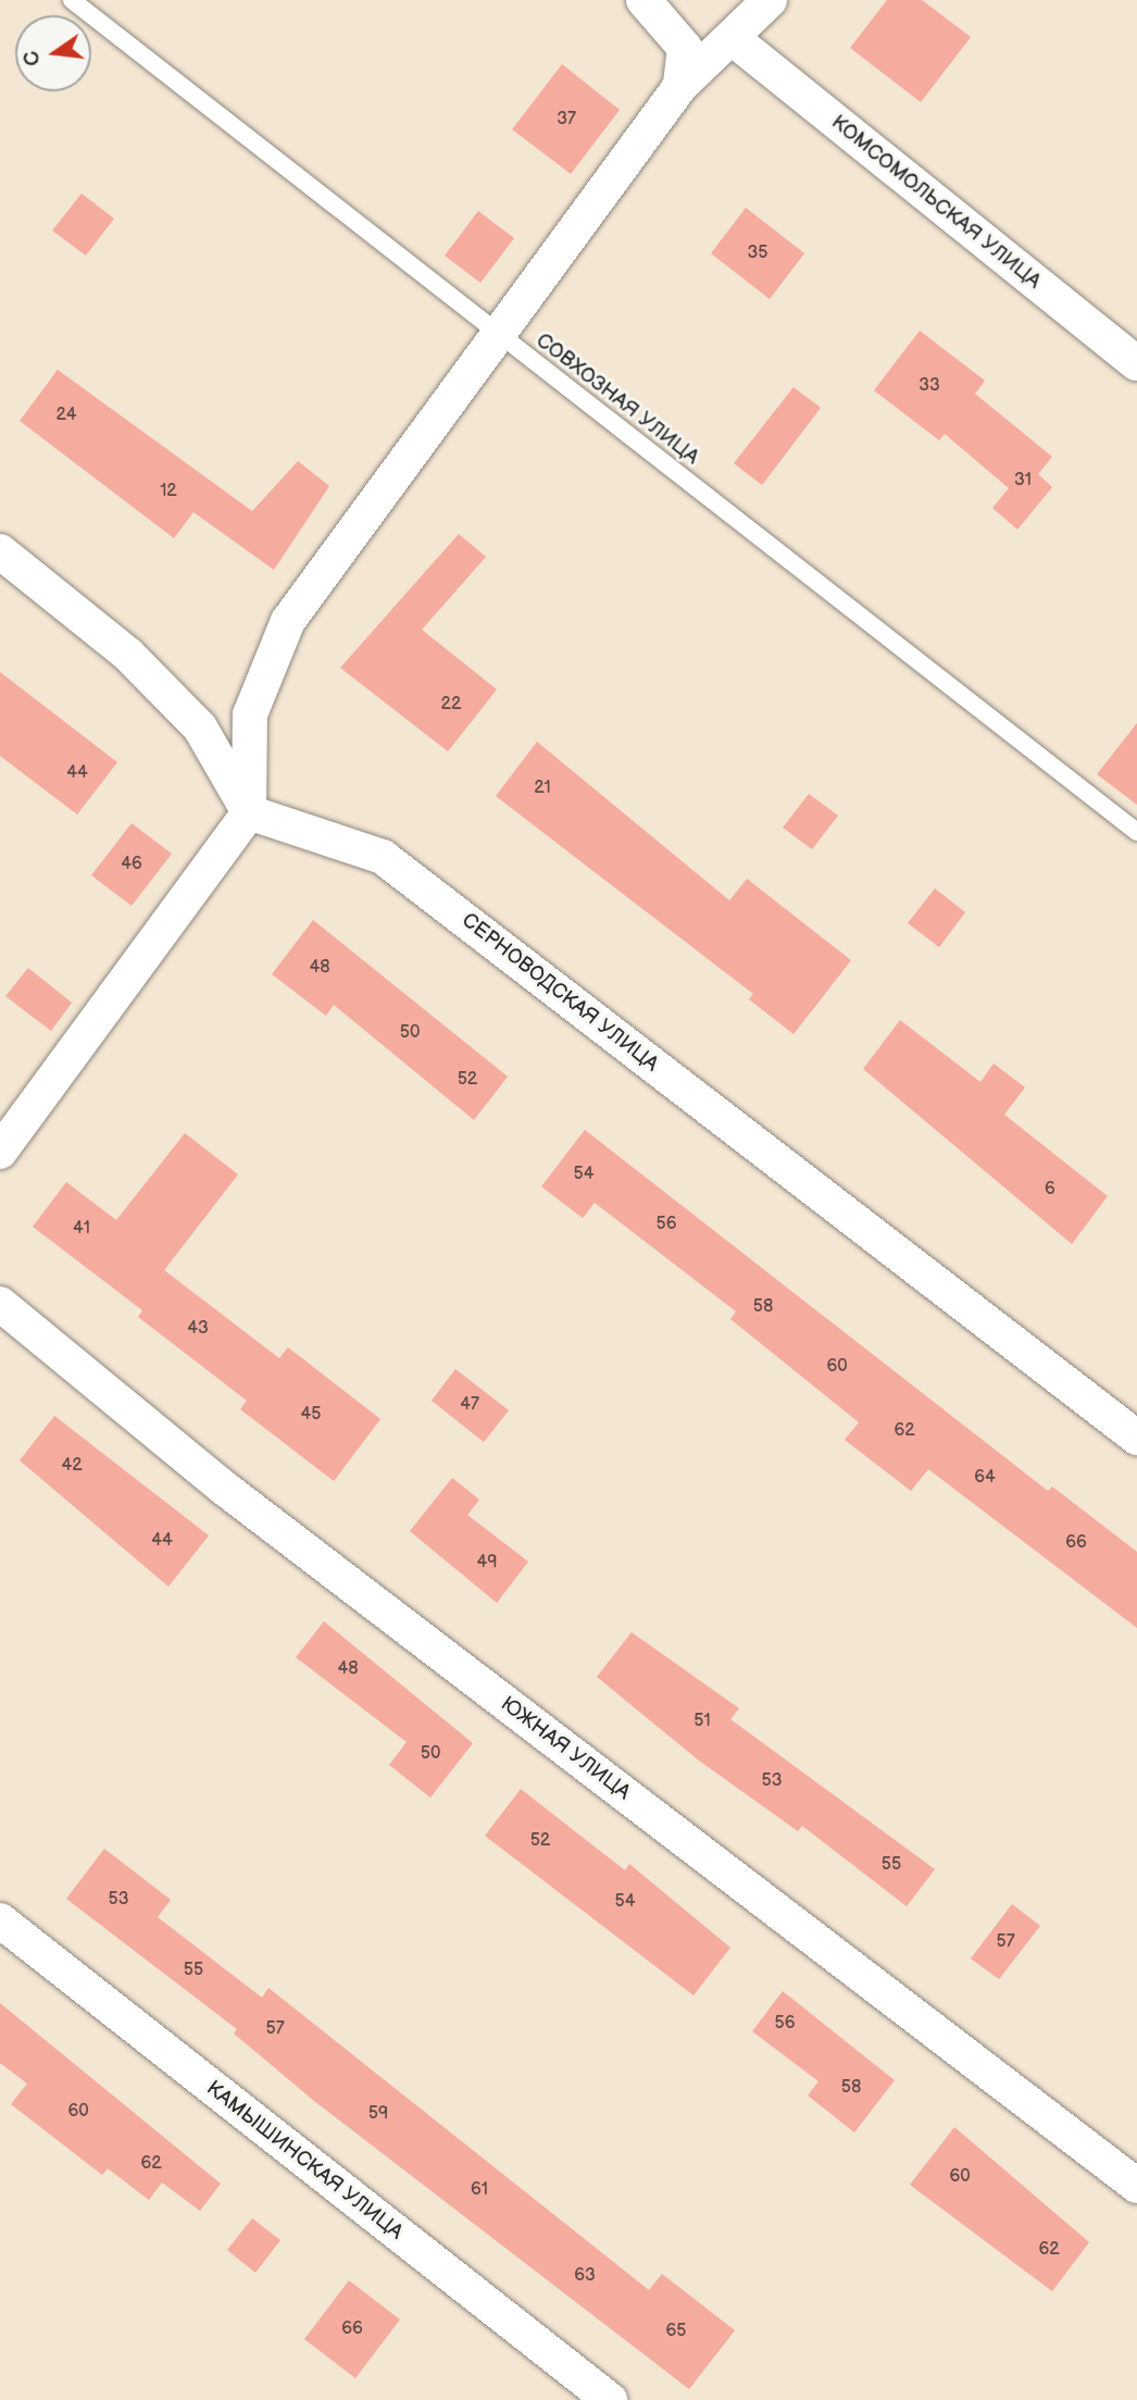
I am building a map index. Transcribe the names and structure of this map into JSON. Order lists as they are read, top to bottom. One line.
{"streets":{"street":["КОМСОМОЛЬСКАЯ УЛИЦА","СЕРНОВОДСКАЯ УЛИЦА","ЮЖНАЯ УЛИЦА","КАМЫШИНСКАЯ УЛИЦА"],"lane":["СОВХОЗНАЯ УЛИЦА"]},"house_numbers":["37","35","33","24","31","12","22","44","21","46","48","50","52","54","6","56","41","58","43","60","47","45","62","42","64","44","66","49","48","51","50","53","52","55","53","54","57","55","56","57","58","60","59","62","60","61","62","63","66","65"],"north":"left"}
